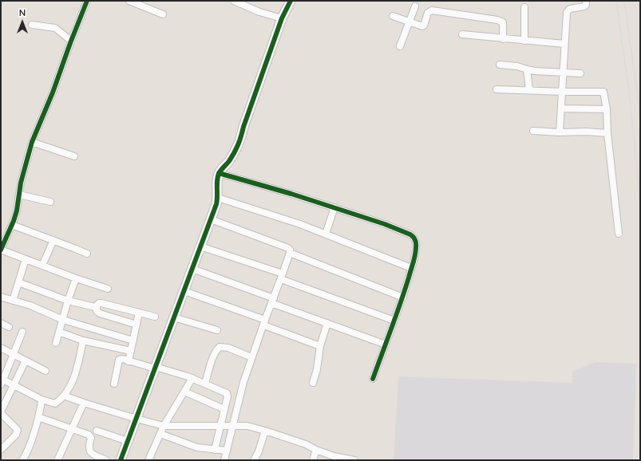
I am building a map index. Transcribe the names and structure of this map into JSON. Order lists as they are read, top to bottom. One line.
{"north":"top"}
